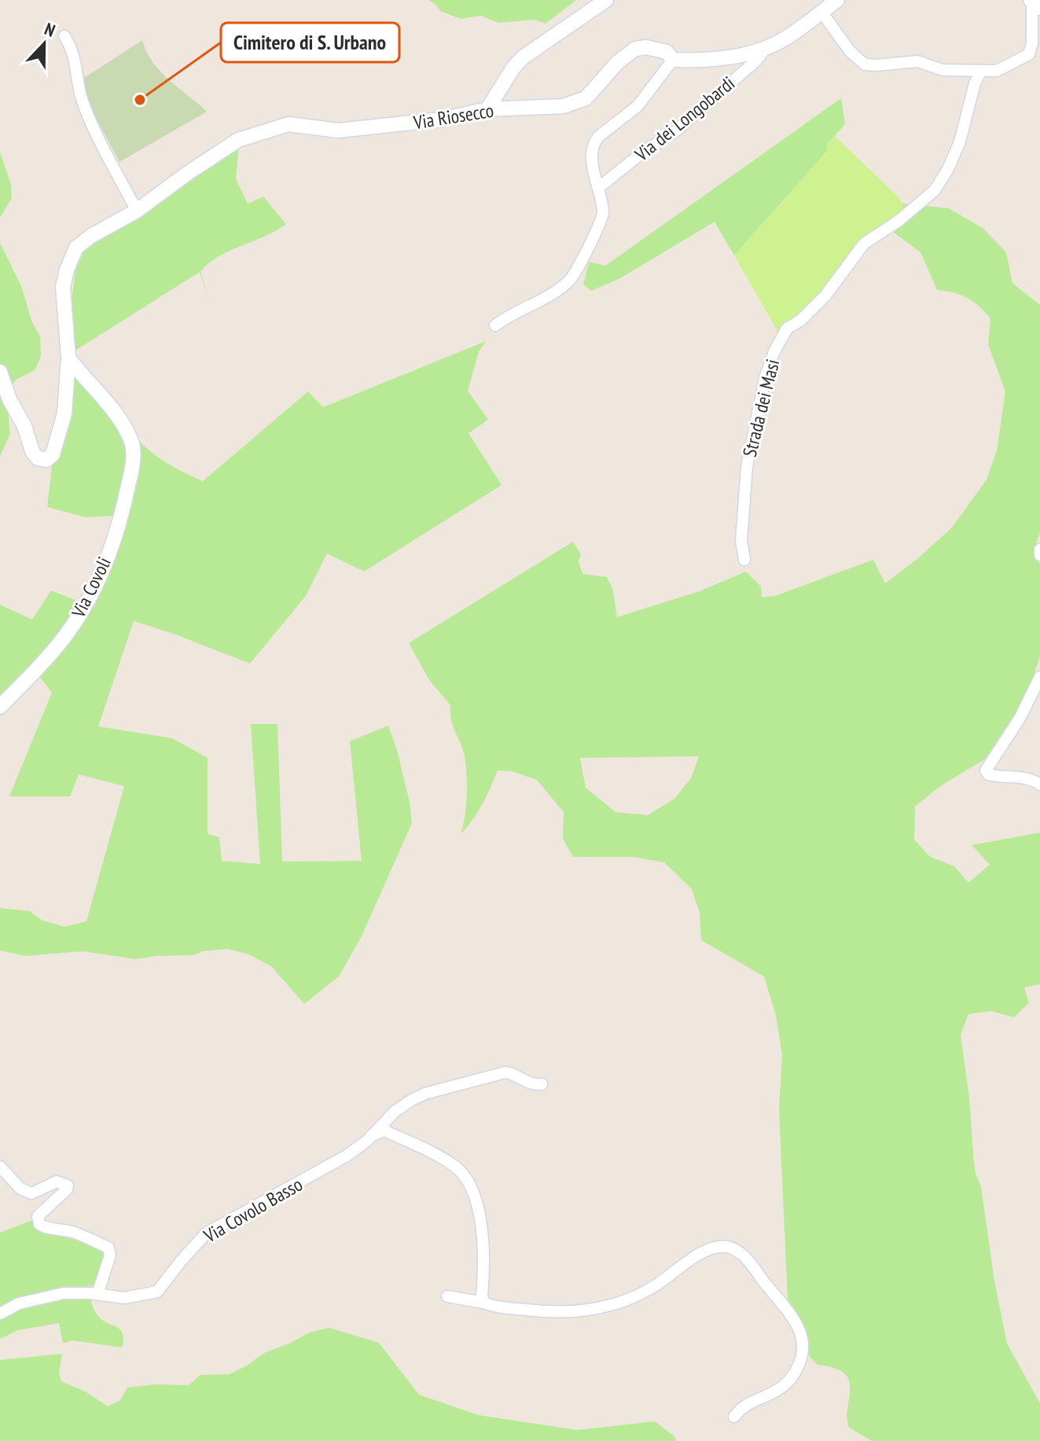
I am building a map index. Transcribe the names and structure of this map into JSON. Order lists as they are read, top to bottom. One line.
{"streets":{"street":["Via Riosecco","Via dei Longobardi","Strada dei Masi","Via Covoli","Via Covolo Basso"]},"crossings":[["Via Riosecco","Via dei Longobardi"],["Via Riosecco","Via Covoli"]],"places":["Cimitero di S. Urbano"],"north":"top"}
